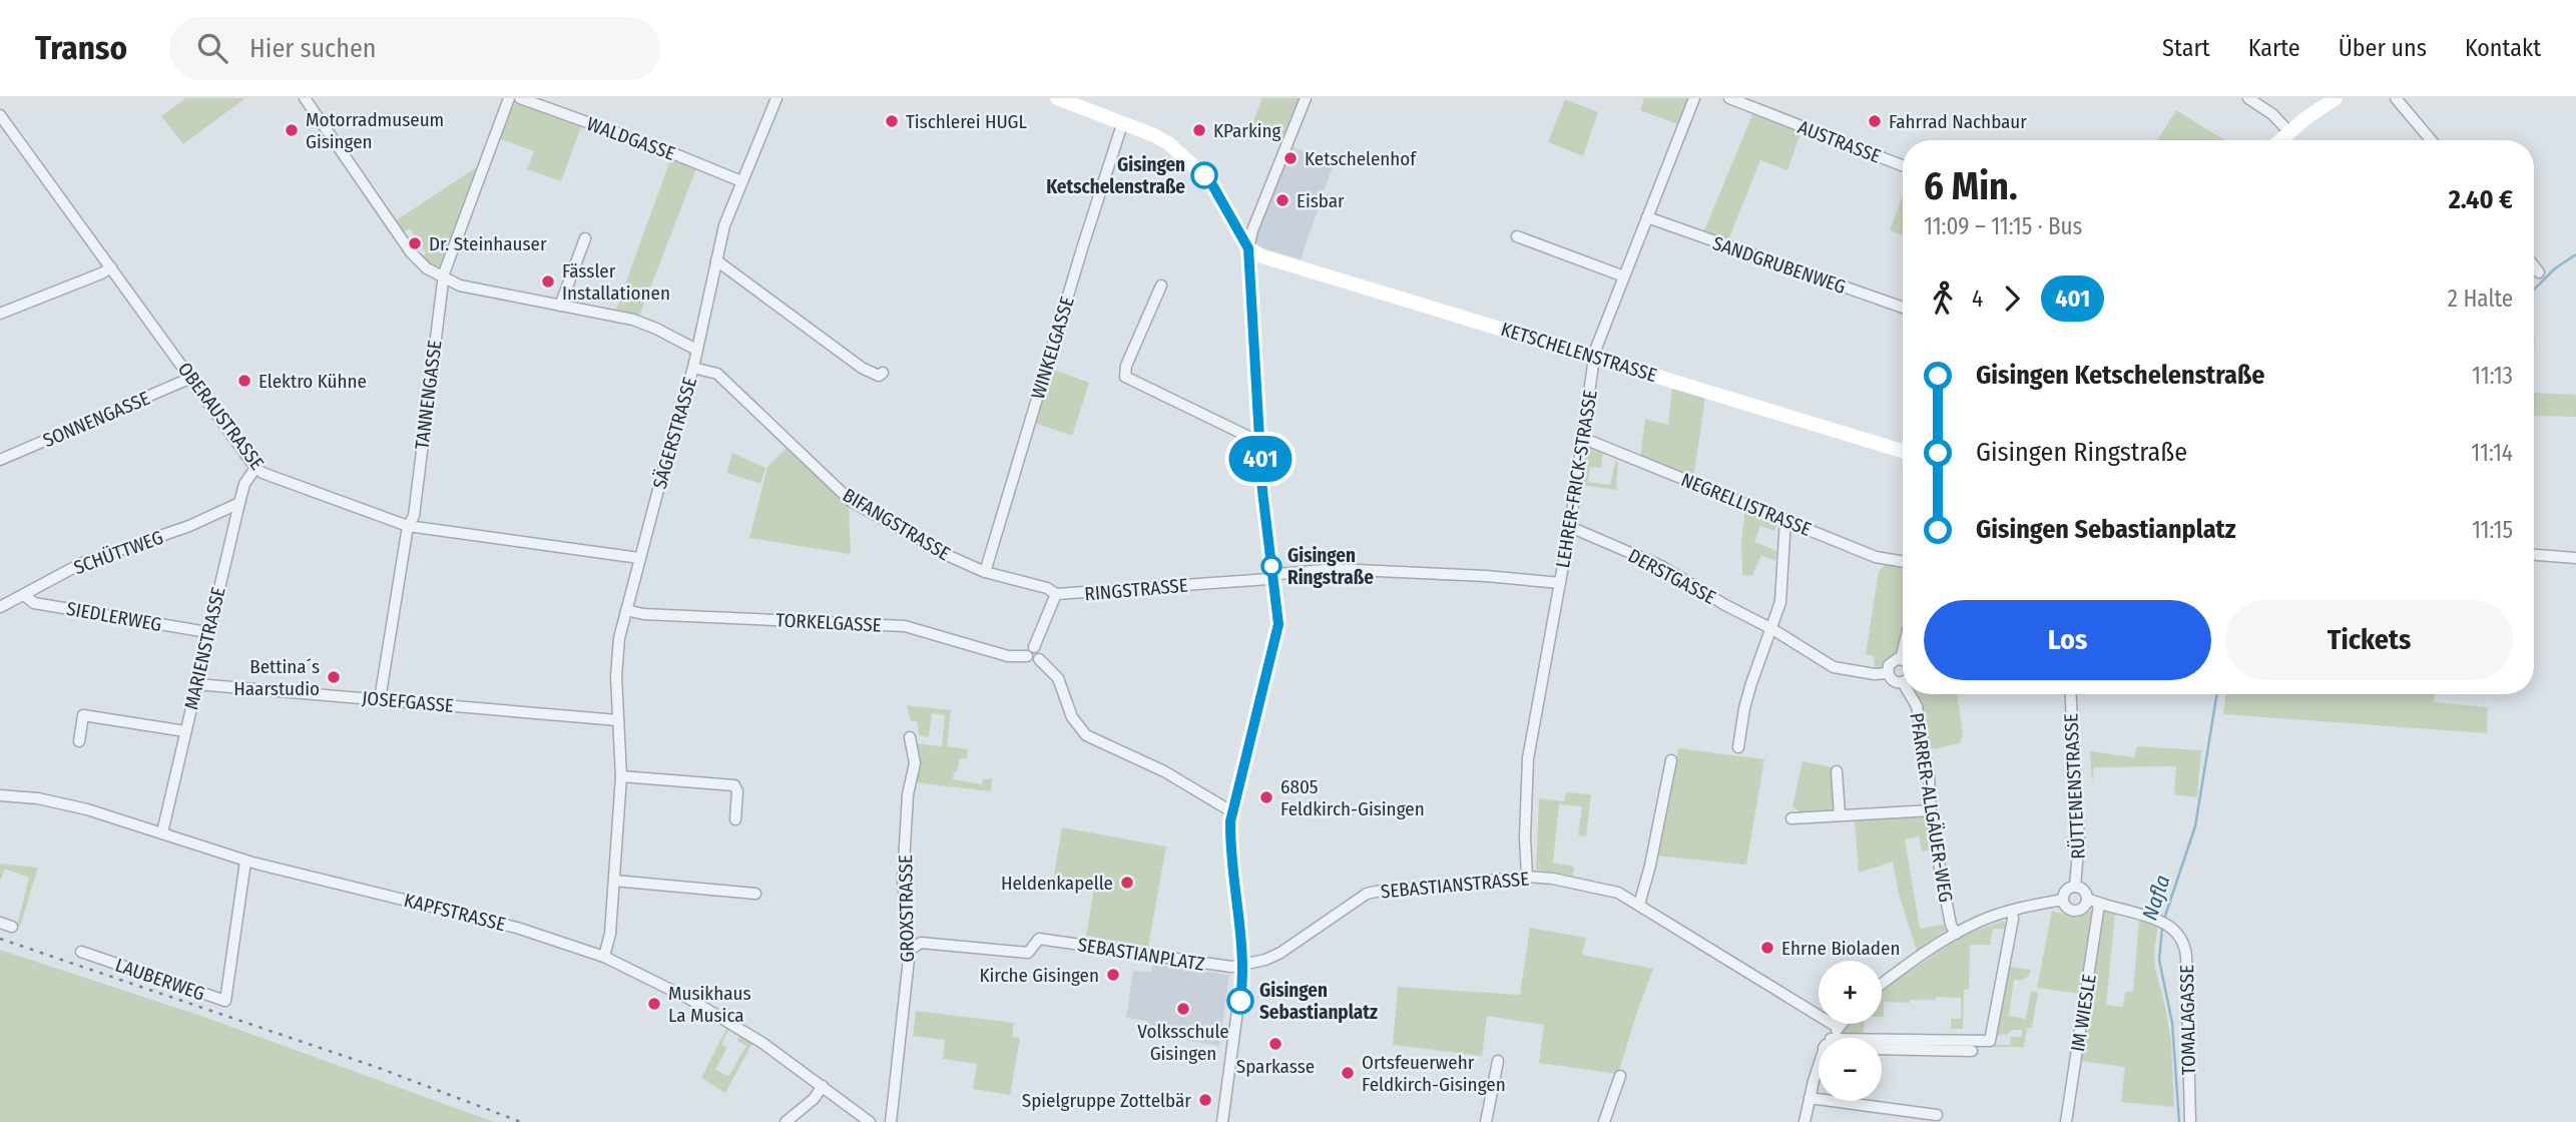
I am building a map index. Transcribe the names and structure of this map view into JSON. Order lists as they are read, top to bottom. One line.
{"streets":{"main road":["KETSCHELENSTRASSE"],"street":["WALDGASSE","AUSTRASSE","SANDGRUBENWEG","WINKELGASSE","TANNENGASSE","OBERAUSTRASSE","SONNENGASSE","SÄGERSTRASSE","LEHRER-FRICK-STRASSE","NEGRELLISTRASSE","BIFANGSTRASSE","SCHÜTTWEG","DERSTGASSE","RINGSTRASSE","SIEDLERWEG","TORKELGASSE","MARIENSTRASSE","JOSEFGASSE","RÜTTENENSTRASSE","PFARRER-ALLGÄUER-WEG","SEBASTIANSTRASSE","GROXSTRASSE","KAPFSTRASSE","SEBASTIANPLATZ","LAUBERWEG","IM WIESLE","TOMALAGASSE"]},"crossings":[["WALDGASSE","SÄGERSTRASSE"],["SANDGRUBENWEG","LEHRER-FRICK-STRASSE"],["WINKELGASSE","BIFANGSTRASSE"],["KETSCHELENSTRASSE","LEHRER-FRICK-STRASSE"],["TANNENGASSE","OBERAUSTRASSE"],["TANNENGASSE","JOSEFGASSE"],["OBERAUSTRASSE","SONNENGASSE"],["OBERAUSTRASSE","SÄGERSTRASSE"],["OBERAUSTRASSE","MARIENSTRASSE"],["SÄGERSTRASSE","BIFANGSTRASSE"],["SÄGERSTRASSE","TORKELGASSE"],["SÄGERSTRASSE","JOSEFGASSE"],["SÄGERSTRASSE","KAPFSTRASSE"],["LEHRER-FRICK-STRASSE","NEGRELLISTRASSE"],["LEHRER-FRICK-STRASSE","DERSTGASSE"],["LEHRER-FRICK-STRASSE","RINGSTRASSE"],["LEHRER-FRICK-STRASSE","SEBASTIANSTRASSE"],["BIFANGSTRASSE","RINGSTRASSE"],["SCHÜTTWEG","SIEDLERWEG"],["SCHÜTTWEG","MARIENSTRASSE"],["RINGSTRASSE","TORKELGASSE"],["SIEDLERWEG","MARIENSTRASSE"],["MARIENSTRASSE","JOSEFGASSE"],["MARIENSTRASSE","KAPFSTRASSE"],["RÜTTENENSTRASSE","TOMALAGASSE"],["SEBASTIANSTRASSE","SEBASTIANPLATZ"],["GROXSTRASSE","SEBASTIANPLATZ"],["KAPFSTRASSE","LAUBERWEG"],["IM WIESLE","TOMALAGASSE"]],"water":["Nafla"],"places":["Tischlerei HUGL","Fahrrad Nachbaur","Motorradmuseum Gisingen","KParking","Ketschelenhof","Gisingen Ketschelenstraße","Eisbar","Dr. Steinhauser","Fässler Installationen","Elektro Kühne","Gisingen Ringstraße","Bettina´s Haarstudio","6805 Feldkirch-Gisingen","Heldenkapelle","Ehrne Bioladen","Kirche Gisingen","Gisingen Sebastianplatz","Musikhaus La Musica","Volksschule Gisingen","Sparkasse","Ortsfeuerwehr Feldkirch-Gisingen","Spielgruppe Zottelbär"],"lines":["bus line 401"],"page":{"header":"Transo","search":"Hier suchen","nav":["Start","Karte","Über uns","Kontakt"],"on_map":"401","heading":["6 Min.","11:09 – 11:15 · Bus","2.40 €"],"legs":["4","401","2 Halte"],"list":[{"name":"Gisingen Ketschelenstraße","value":"11:13"},{"name":"Gisingen Ringstraße","value":"11:14"},{"name":"Gisingen Sebastianplatz","value":"11:15"}],"buttons":["Los","Tickets"],"map_buttons":["+","−"]}}
